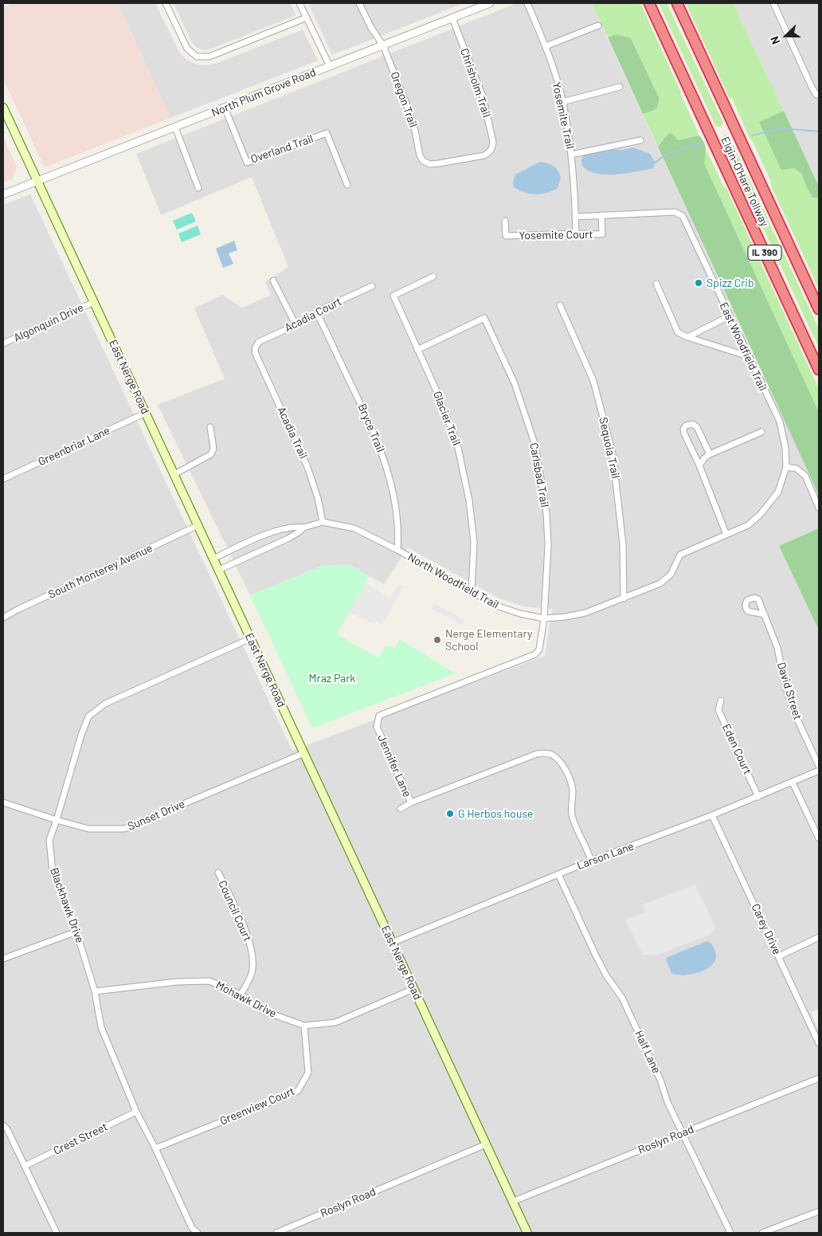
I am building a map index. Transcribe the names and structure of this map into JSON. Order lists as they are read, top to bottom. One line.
{"streets":{"highway":["Elgin-O'Hare Tollway","IL 390"],"main road":["East Nerge Road"],"street":["Chrisholm Trail","North Plum Grove Road","Oregon Trail","Yosemite Trail","Overland Trail","Yosemite Court","Acadia Court","Algonquin Drive","East Woodfield Trail","Glacier Trail","Bryce Trail","Acadia Trail","Greenbriar Lane","Sequoia Trail","Carlsbad Trail","South Monterey Avenue","North Woodfield Trail","David Street","Eden Court","Jennifer Lane","Sunset Drive","Larson Lane","Blackhawk Drive","Council Court","Carey Drive","Mohawk Drive","Half Lane","Greenview Court","Crest Street","Roslyn Road"]},"crossings":[["Chrisholm Trail","North Plum Grove Road"],["Chrisholm Trail","Oregon Trail"],["North Plum Grove Road","Oregon Trail"],["North Plum Grove Road","Overland Trail"],["North Plum Grove Road","East Nerge Road"],["Yosemite Trail","Yosemite Court"],["Yosemite Court","East Woodfield Trail"],["Acadia Court","Bryce Trail"],["Acadia Court","Acadia Trail"],["Algonquin Drive","East Nerge Road"],["East Woodfield Trail","North Woodfield Trail"],["East Nerge Road","Greenbriar Lane"],["East Nerge Road","South Monterey Avenue"],["East Nerge Road","North Woodfield Trail"],["East Nerge Road","Sunset Drive"],["East Nerge Road","Larson Lane"],["East Nerge Road","Blackhawk Drive"],["East Nerge Road","Mohawk Drive"],["East Nerge Road","Roslyn Road"],["Glacier Trail","Carlsbad Trail"],["Glacier Trail","North Woodfield Trail"],["Bryce Trail","North Woodfield Trail"],["Acadia Trail","North Woodfield Trail"],["Sequoia Trail","North Woodfield Trail"],["Carlsbad Trail","North Woodfield Trail"],["Carlsbad Trail","Jennifer Lane"],["North Woodfield Trail","Jennifer Lane"],["Eden Court","Larson Lane"],["Jennifer Lane","Larson Lane"],["Sunset Drive","Blackhawk Drive"],["Larson Lane","Carey Drive"],["Larson Lane","Half Lane"],["Blackhawk Drive","Mohawk Drive"],["Blackhawk Drive","Greenview Court"],["Blackhawk Drive","Crest Street"],["Council Court","Mohawk Drive"],["Mohawk Drive","Greenview Court"],["Half Lane","Roslyn Road"]],"parks":["Mraz Park"],"places":["Spizz Crib","Nerge Elementary School","G Herbos house"],"north":"left"}
